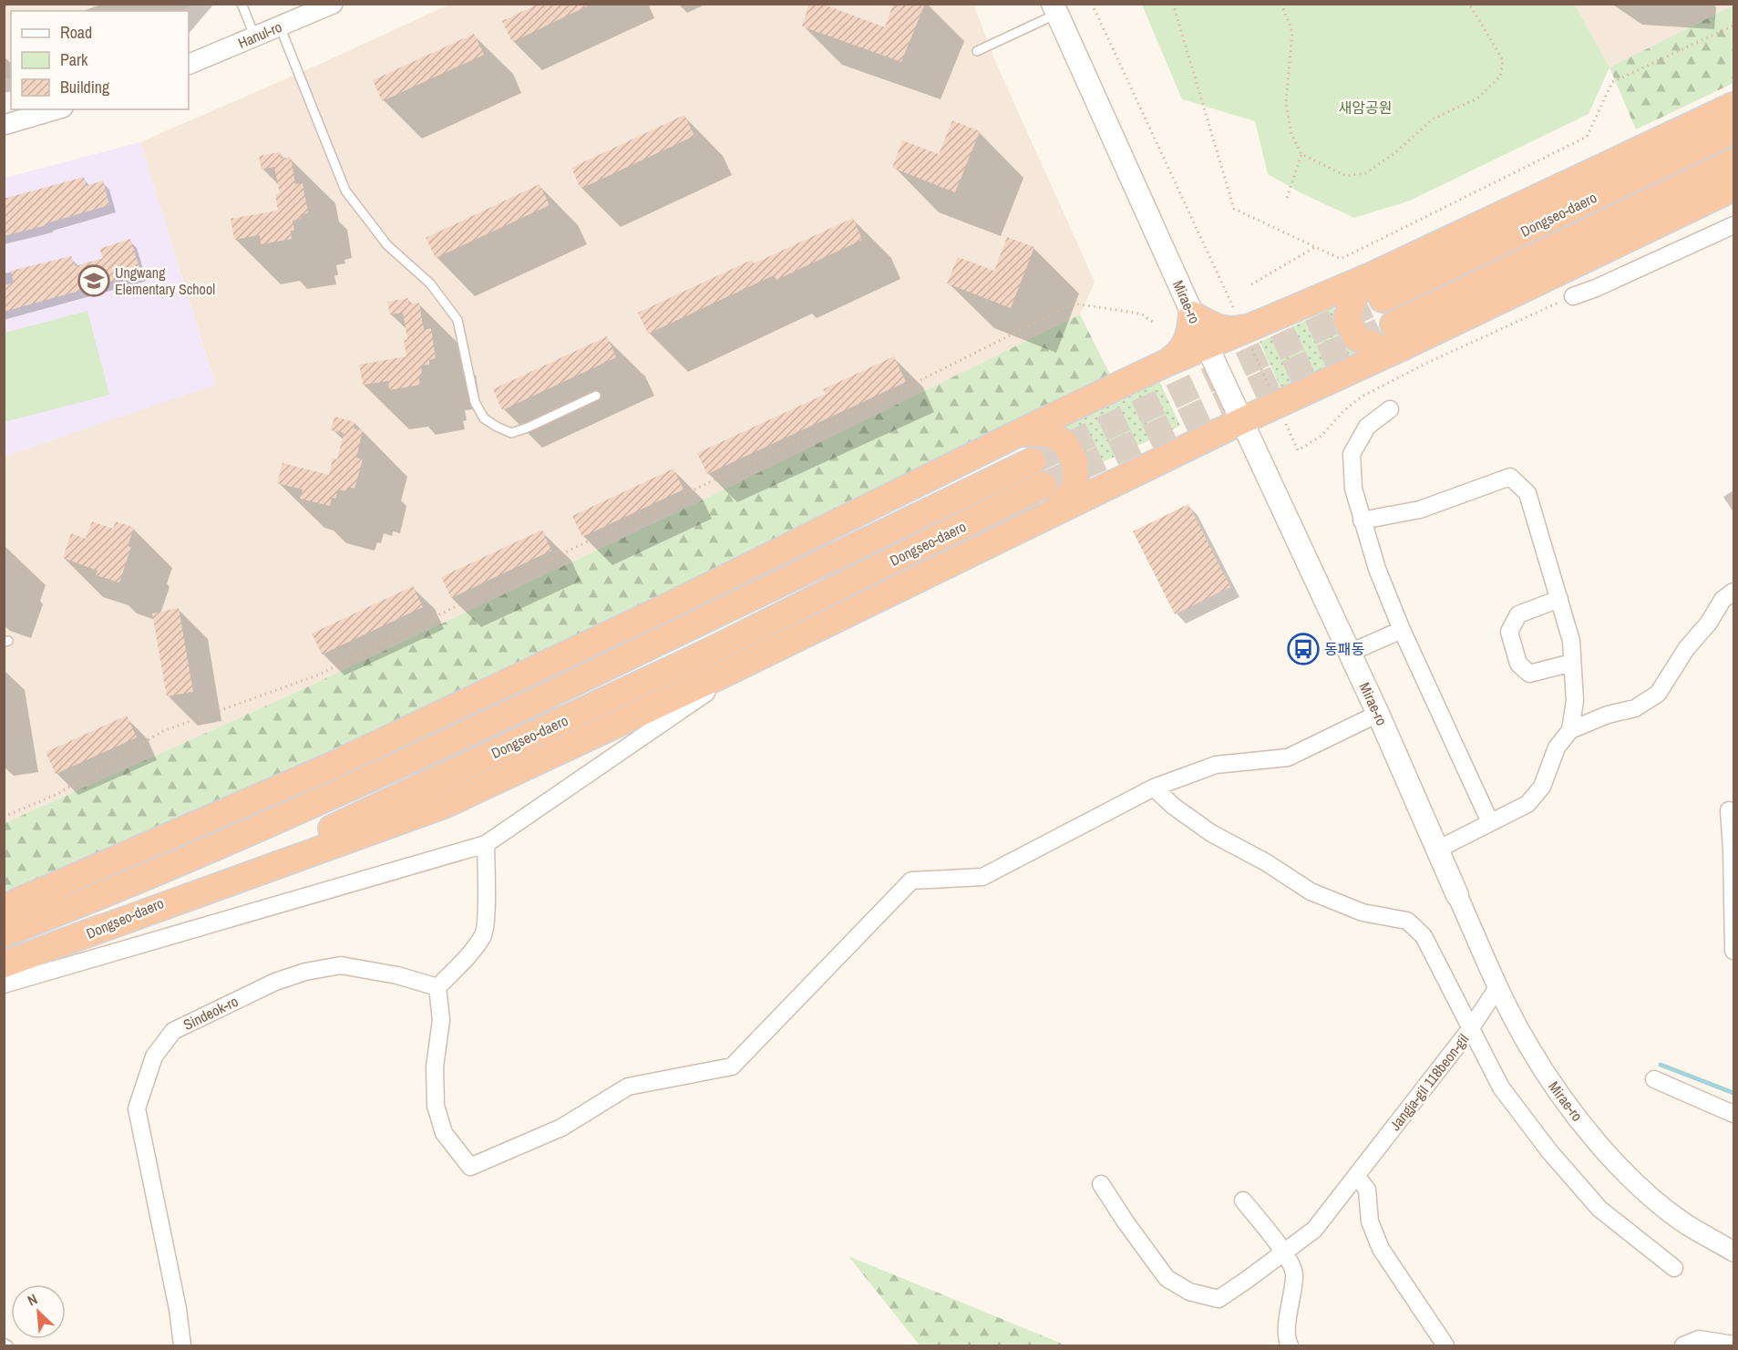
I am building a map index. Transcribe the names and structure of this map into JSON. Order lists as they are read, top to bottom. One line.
{"streets":{"highway":["Dongseo-daero"],"main road":["Mirae-ro"],"street":["Hanul-ro","Sindeok-ro","Jangja-gil 118beon-gil"]},"crossings":[["Mirae-ro","Jangja-gil 118beon-gil"]],"parks":["새암공원"],"places":{"school or university":["Ungwang Elementary School"],"bus stop":["동패동"]},"legend":["Road","Park","Building"],"north":"top left"}
